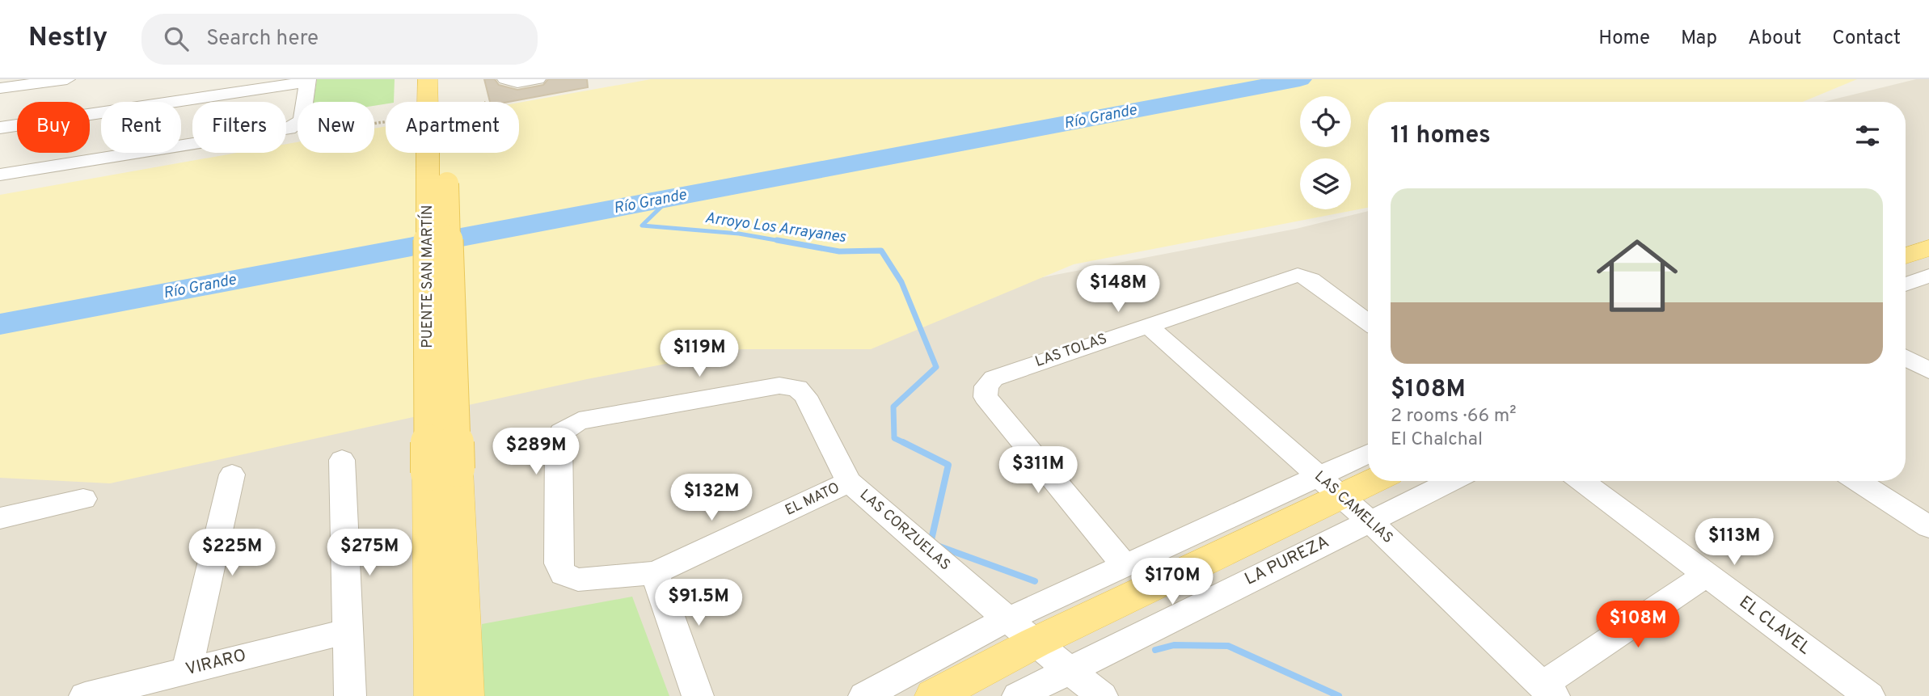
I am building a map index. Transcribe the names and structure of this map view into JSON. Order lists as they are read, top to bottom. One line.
{"streets":{"main road":["PUENTE SAN MARTÍN"],"street":["LAS TOLAS","EL MATO","LAS CAMELIAS","LAS CORZUELAS","LA PUREZA","EL CLAVEL","VIRARO"]},"crossings":[["LAS TOLAS","LAS CAMELIAS"],["EL MATO","LAS CORZUELAS"],["LAS CAMELIAS","LA PUREZA"],["LAS CORZUELAS","LA PUREZA"]],"water":["Río Grande","Arroyo Los Arrayanes"],"page":{"header":"Nestly","search":"Search here","nav":["Home","Map","About","Contact"],"chip":["Buy","Rent","Filters","New","Apartment"],"heading":"11 homes","list":[{"name":"$108M","note":"2 rooms · 66 m² · El Chalchal"}],"price":["$148M","$119M","$289M","$311M","$132M","$113M","$225M","$275M","$170M","$91.5M","$108M"]}}
